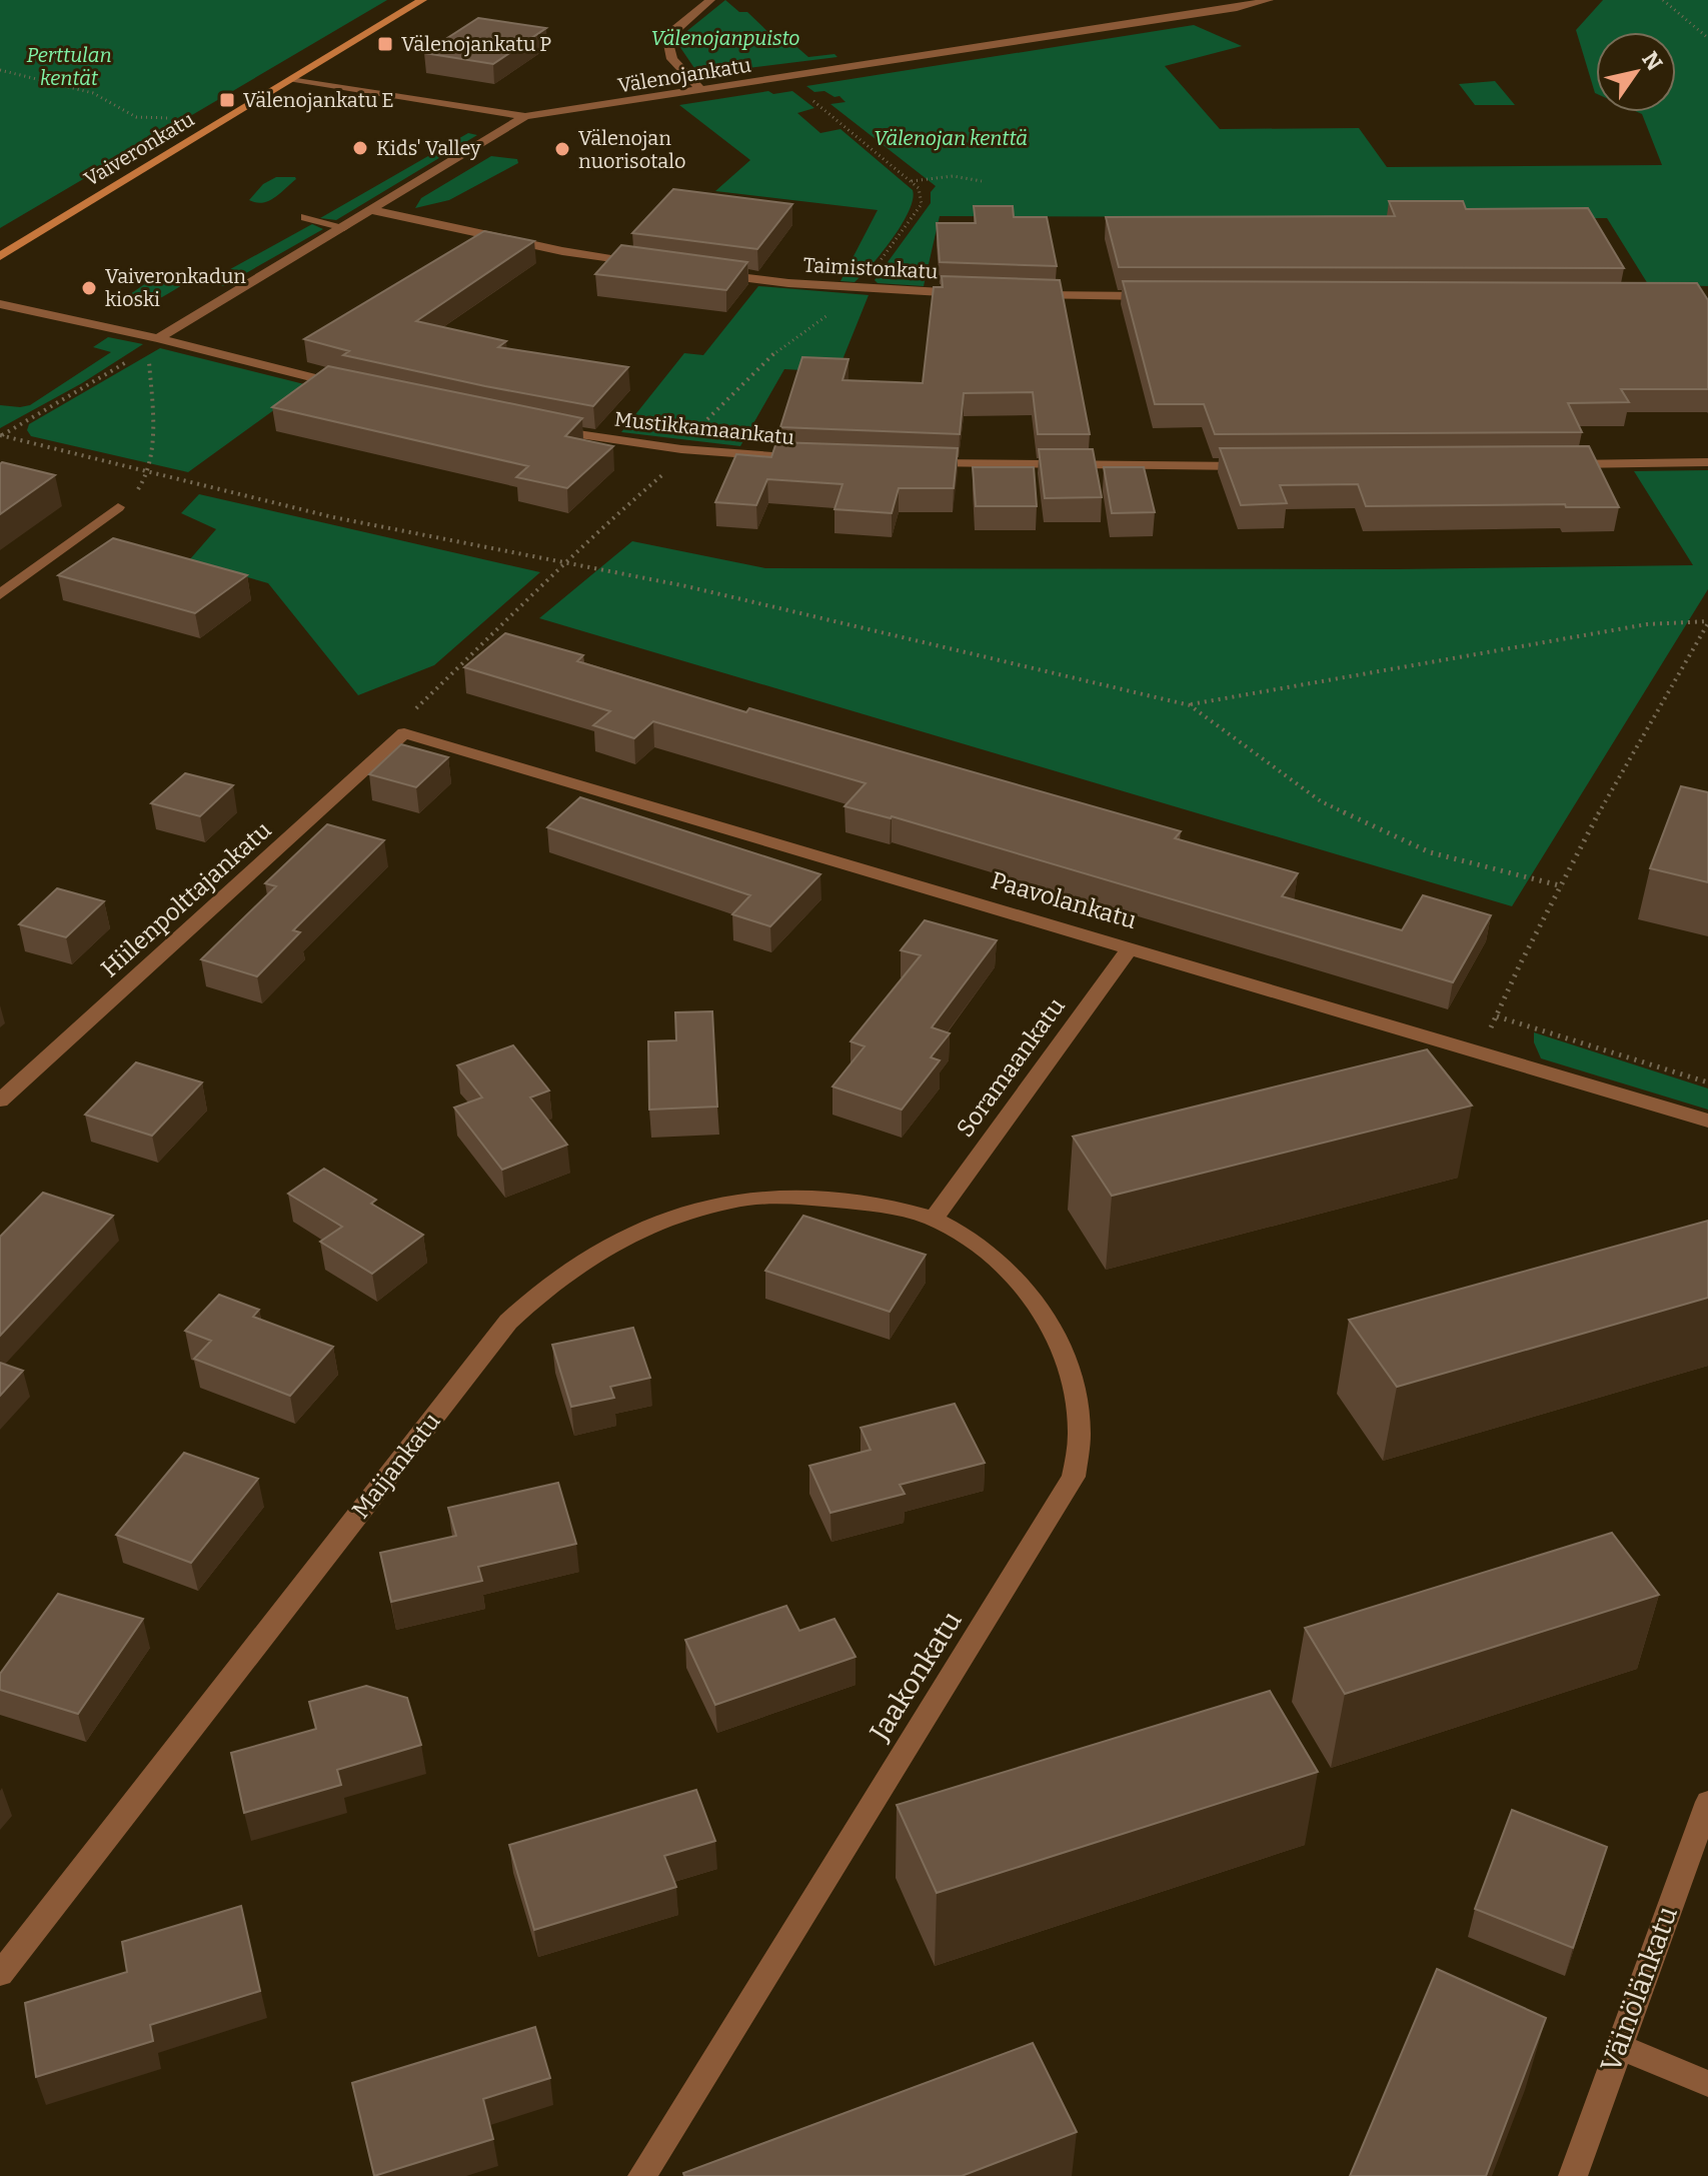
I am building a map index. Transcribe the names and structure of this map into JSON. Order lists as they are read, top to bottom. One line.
{"streets":{"main road":["Vaiveronkatu"],"street":["Välenojankatu","Taimistonkatu","Mustikkamaankatu","Hiilenpolttajankatu","Paavolankatu","Soramaankatu","Maijankatu","Jaakonkatu","Väinölänkatu"]},"crossings":[["Välenojankatu","Vaiveronkatu"],["Hiilenpolttajankatu","Paavolankatu"],["Paavolankatu","Soramaankatu"],["Soramaankatu","Maijankatu"],["Soramaankatu","Jaakonkatu"],["Maijankatu","Jaakonkatu"]],"parks":["Välenojanpuisto","Perttulan kentät","Välenojan kenttä"],"places":{"transit":["Välenojankatu P","Välenojankatu E"],"other":["Kids' Valley","Välenojan nuorisotalo","Vaiveronkadun kioski"]},"north":"top right"}
